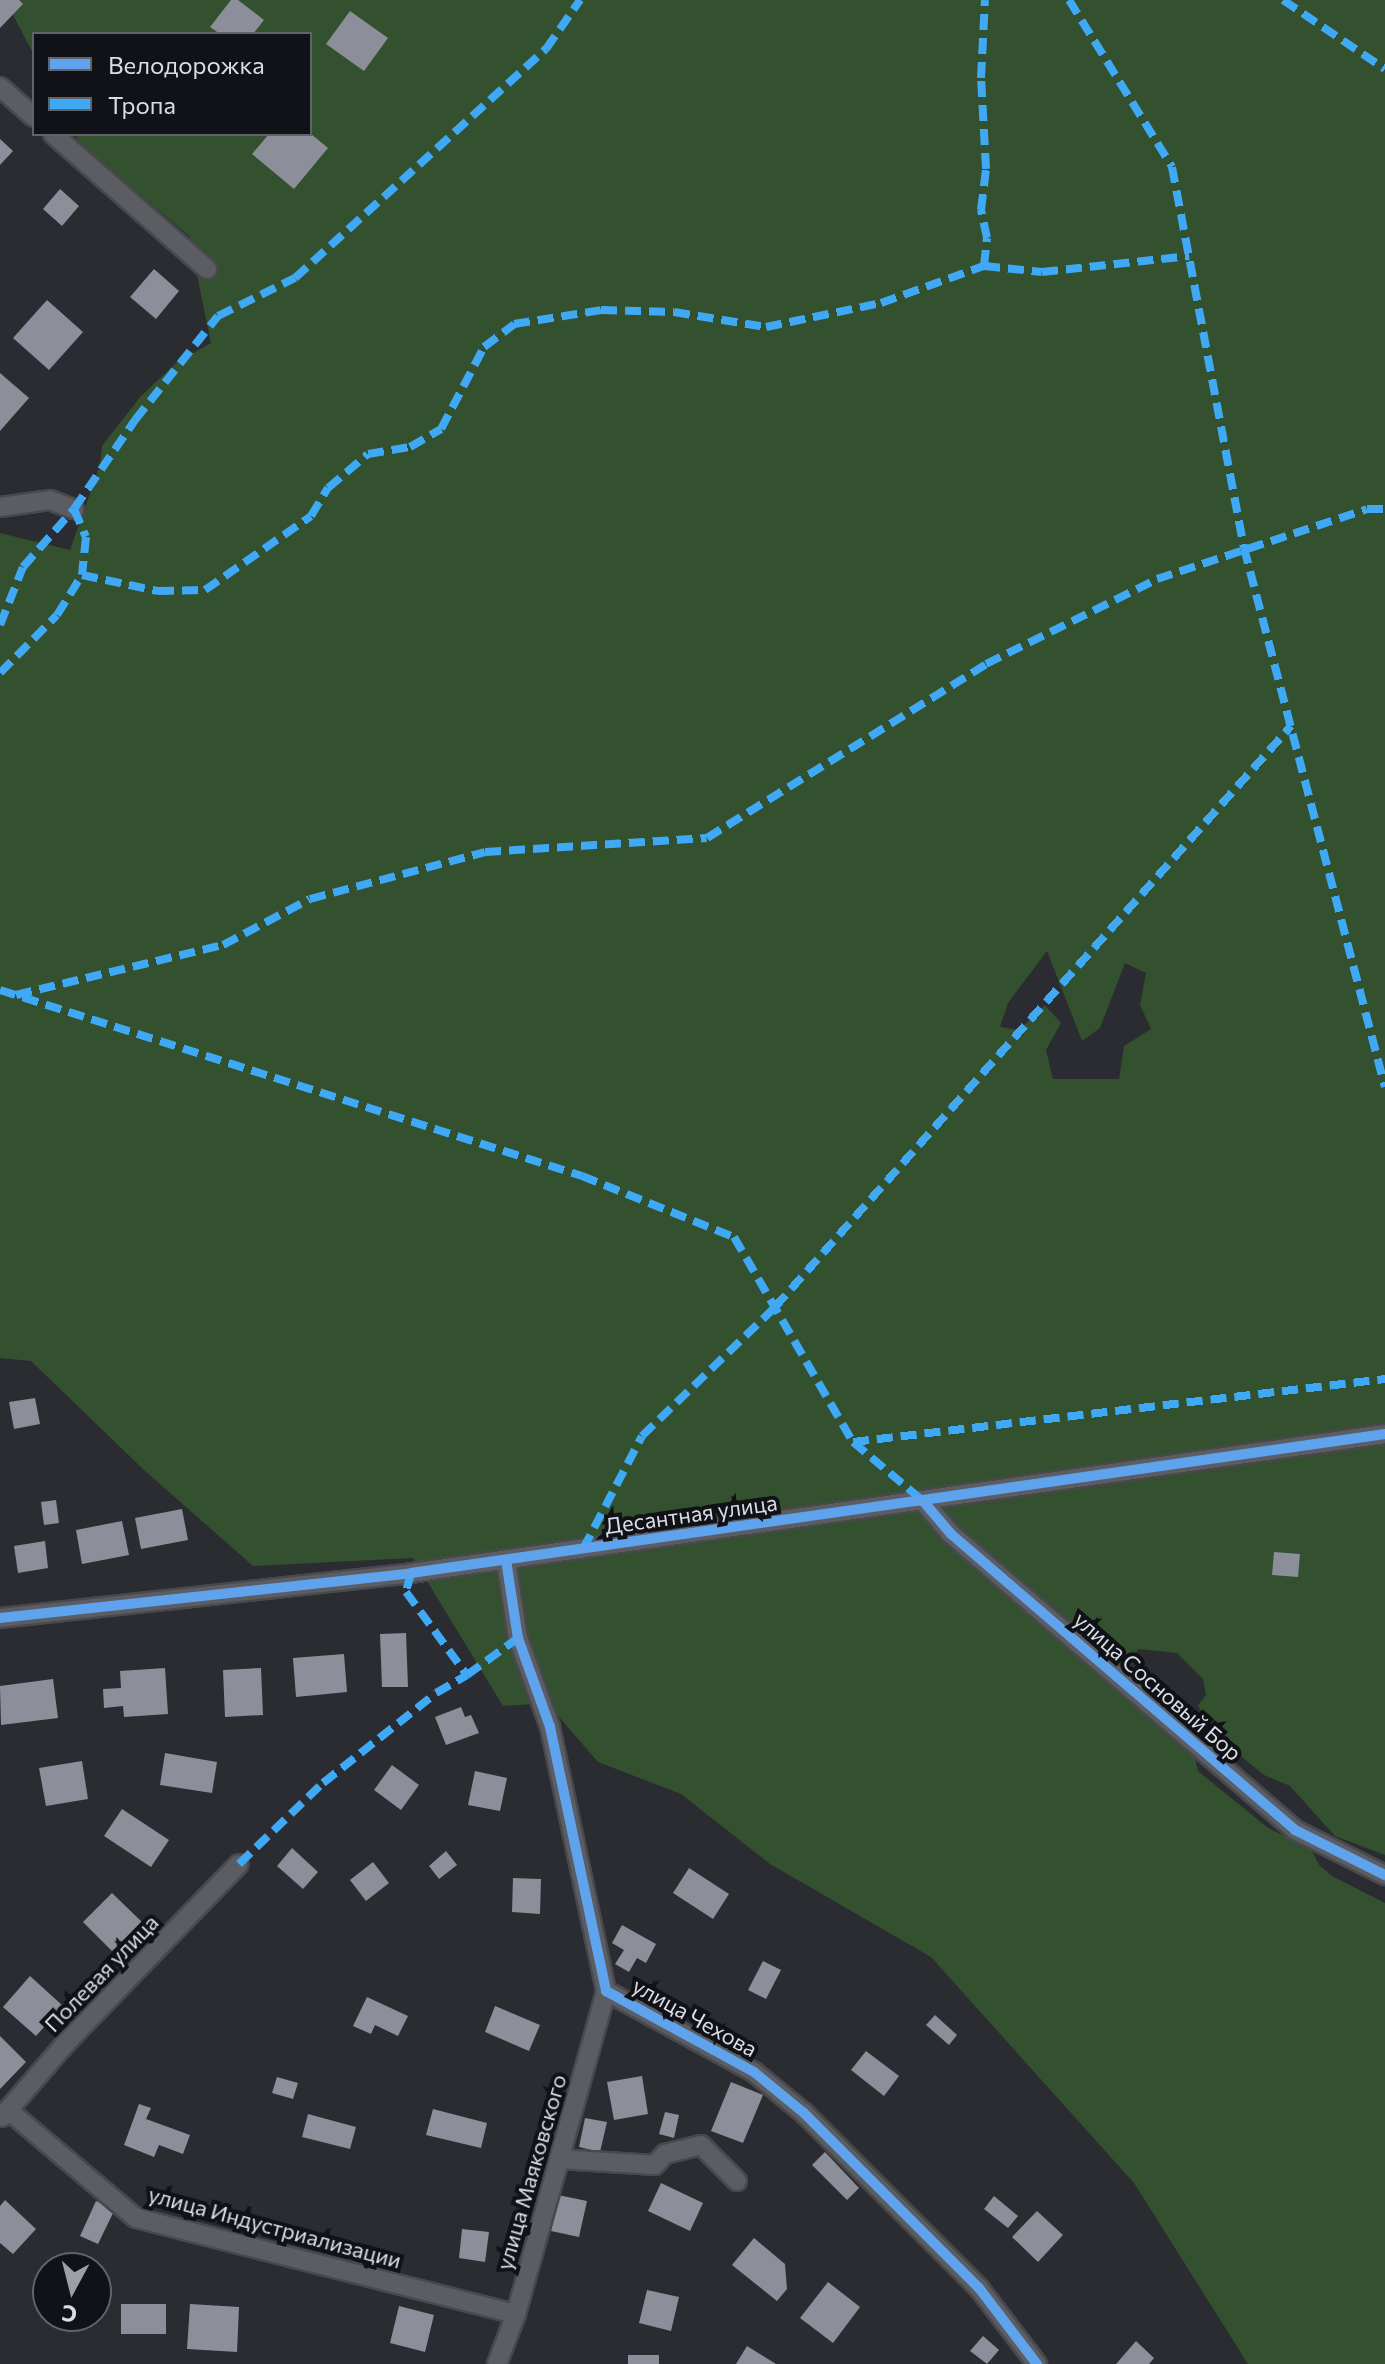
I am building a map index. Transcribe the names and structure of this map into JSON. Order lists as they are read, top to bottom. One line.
{"streets":{"street":["Десантная улица","улица Сосновый Бор","Полевая улица","улица Чехова","улица Маяковского","улица Индустриализации"]},"crossings":[["Десантная улица","улица Сосновый Бор"],["Десантная улица","улица Чехова"],["Полевая улица","улица Индустриализации"],["улица Чехова","улица Маяковского"],["улица Маяковского","улица Индустриализации"]],"legend":["Велодорожка","Тропа"],"north":"bottom"}
